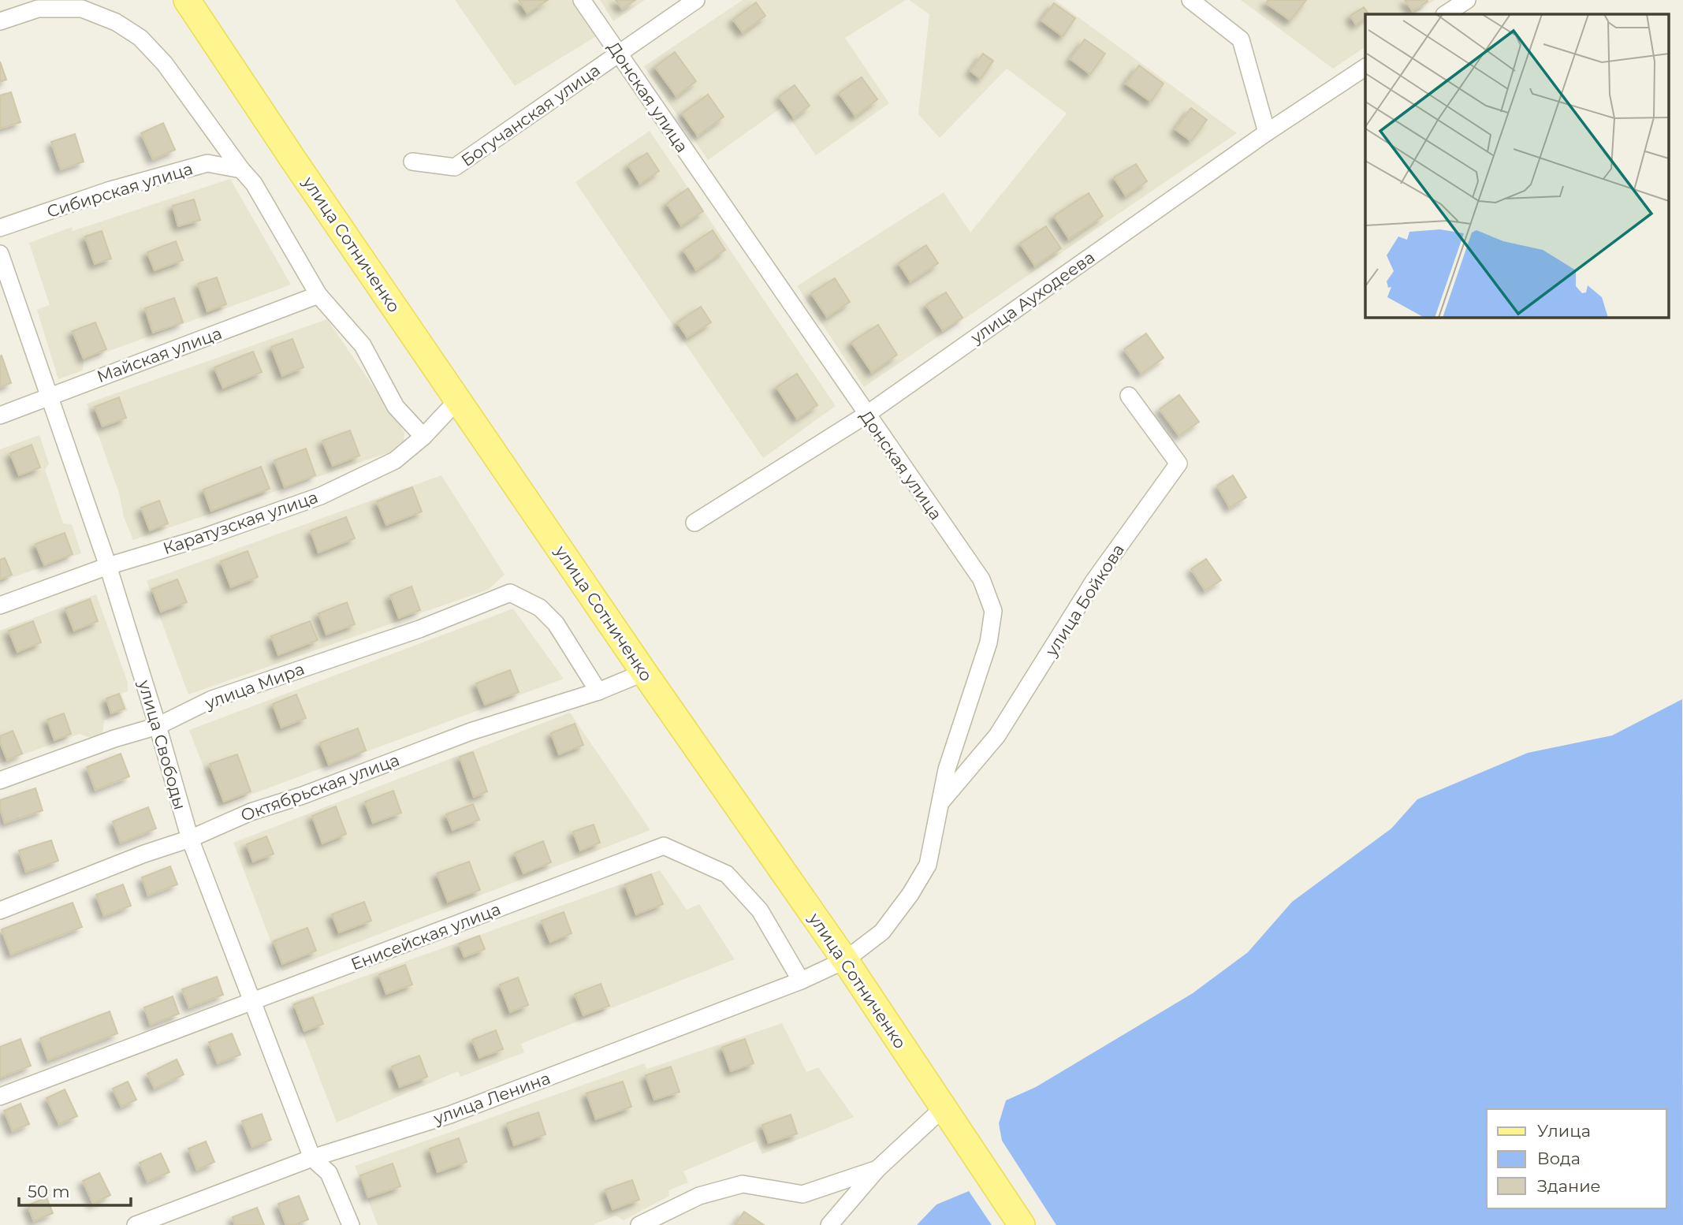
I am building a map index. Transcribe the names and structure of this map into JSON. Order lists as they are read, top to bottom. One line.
{"streets":{"main road":["улица Сотниченко"],"street":["Донская улица","Богучанская улица","Сибирская улица","улица Ауходеева","Майская улица","Каратузская улица","улица Бойкова","улица Мира","улица Свободы","Октябрьская улица","Енисейская улица","улица Ленина"]},"crossings":[["Донская улица","Богучанская улица"],["Донская улица","улица Сотниченко"],["Донская улица","улица Ауходеева"],["Донская улица","улица Бойкова"],["Донская улица","улица Ленина"],["улица Сотниченко","Каратузская улица"],["улица Сотниченко","Октябрьская улица"],["улица Сотниченко","улица Ленина"],["Майская улица","улица Свободы"],["Каратузская улица","улица Свободы"],["улица Мира","улица Свободы"],["улица Мира","Октябрьская улица"],["улица Свободы","Октябрьская улица"],["улица Свободы","Енисейская улица"],["улица Свободы","улица Ленина"],["Енисейская улица","улица Ленина"]],"legend":["Улица","Вода","Здание"],"scale_bar":"50 m"}
